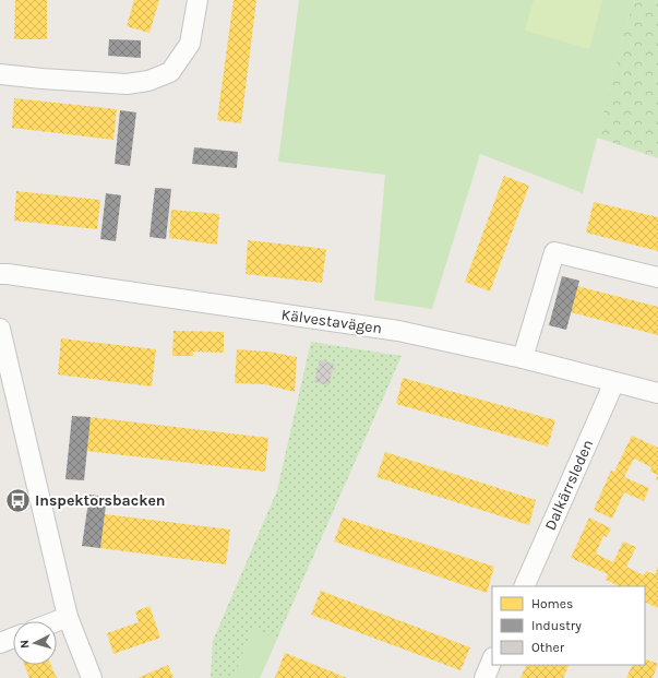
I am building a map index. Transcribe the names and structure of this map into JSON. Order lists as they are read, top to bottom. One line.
{"streets":{"street":["Kälvestavägen","Dalkärrsleden"]},"crossings":[["Kälvestavägen","Dalkärrsleden"]],"places":{"bus stop":["Inspektorsbacken"]},"legend":["Homes","Industry","Other"],"north":"left"}
